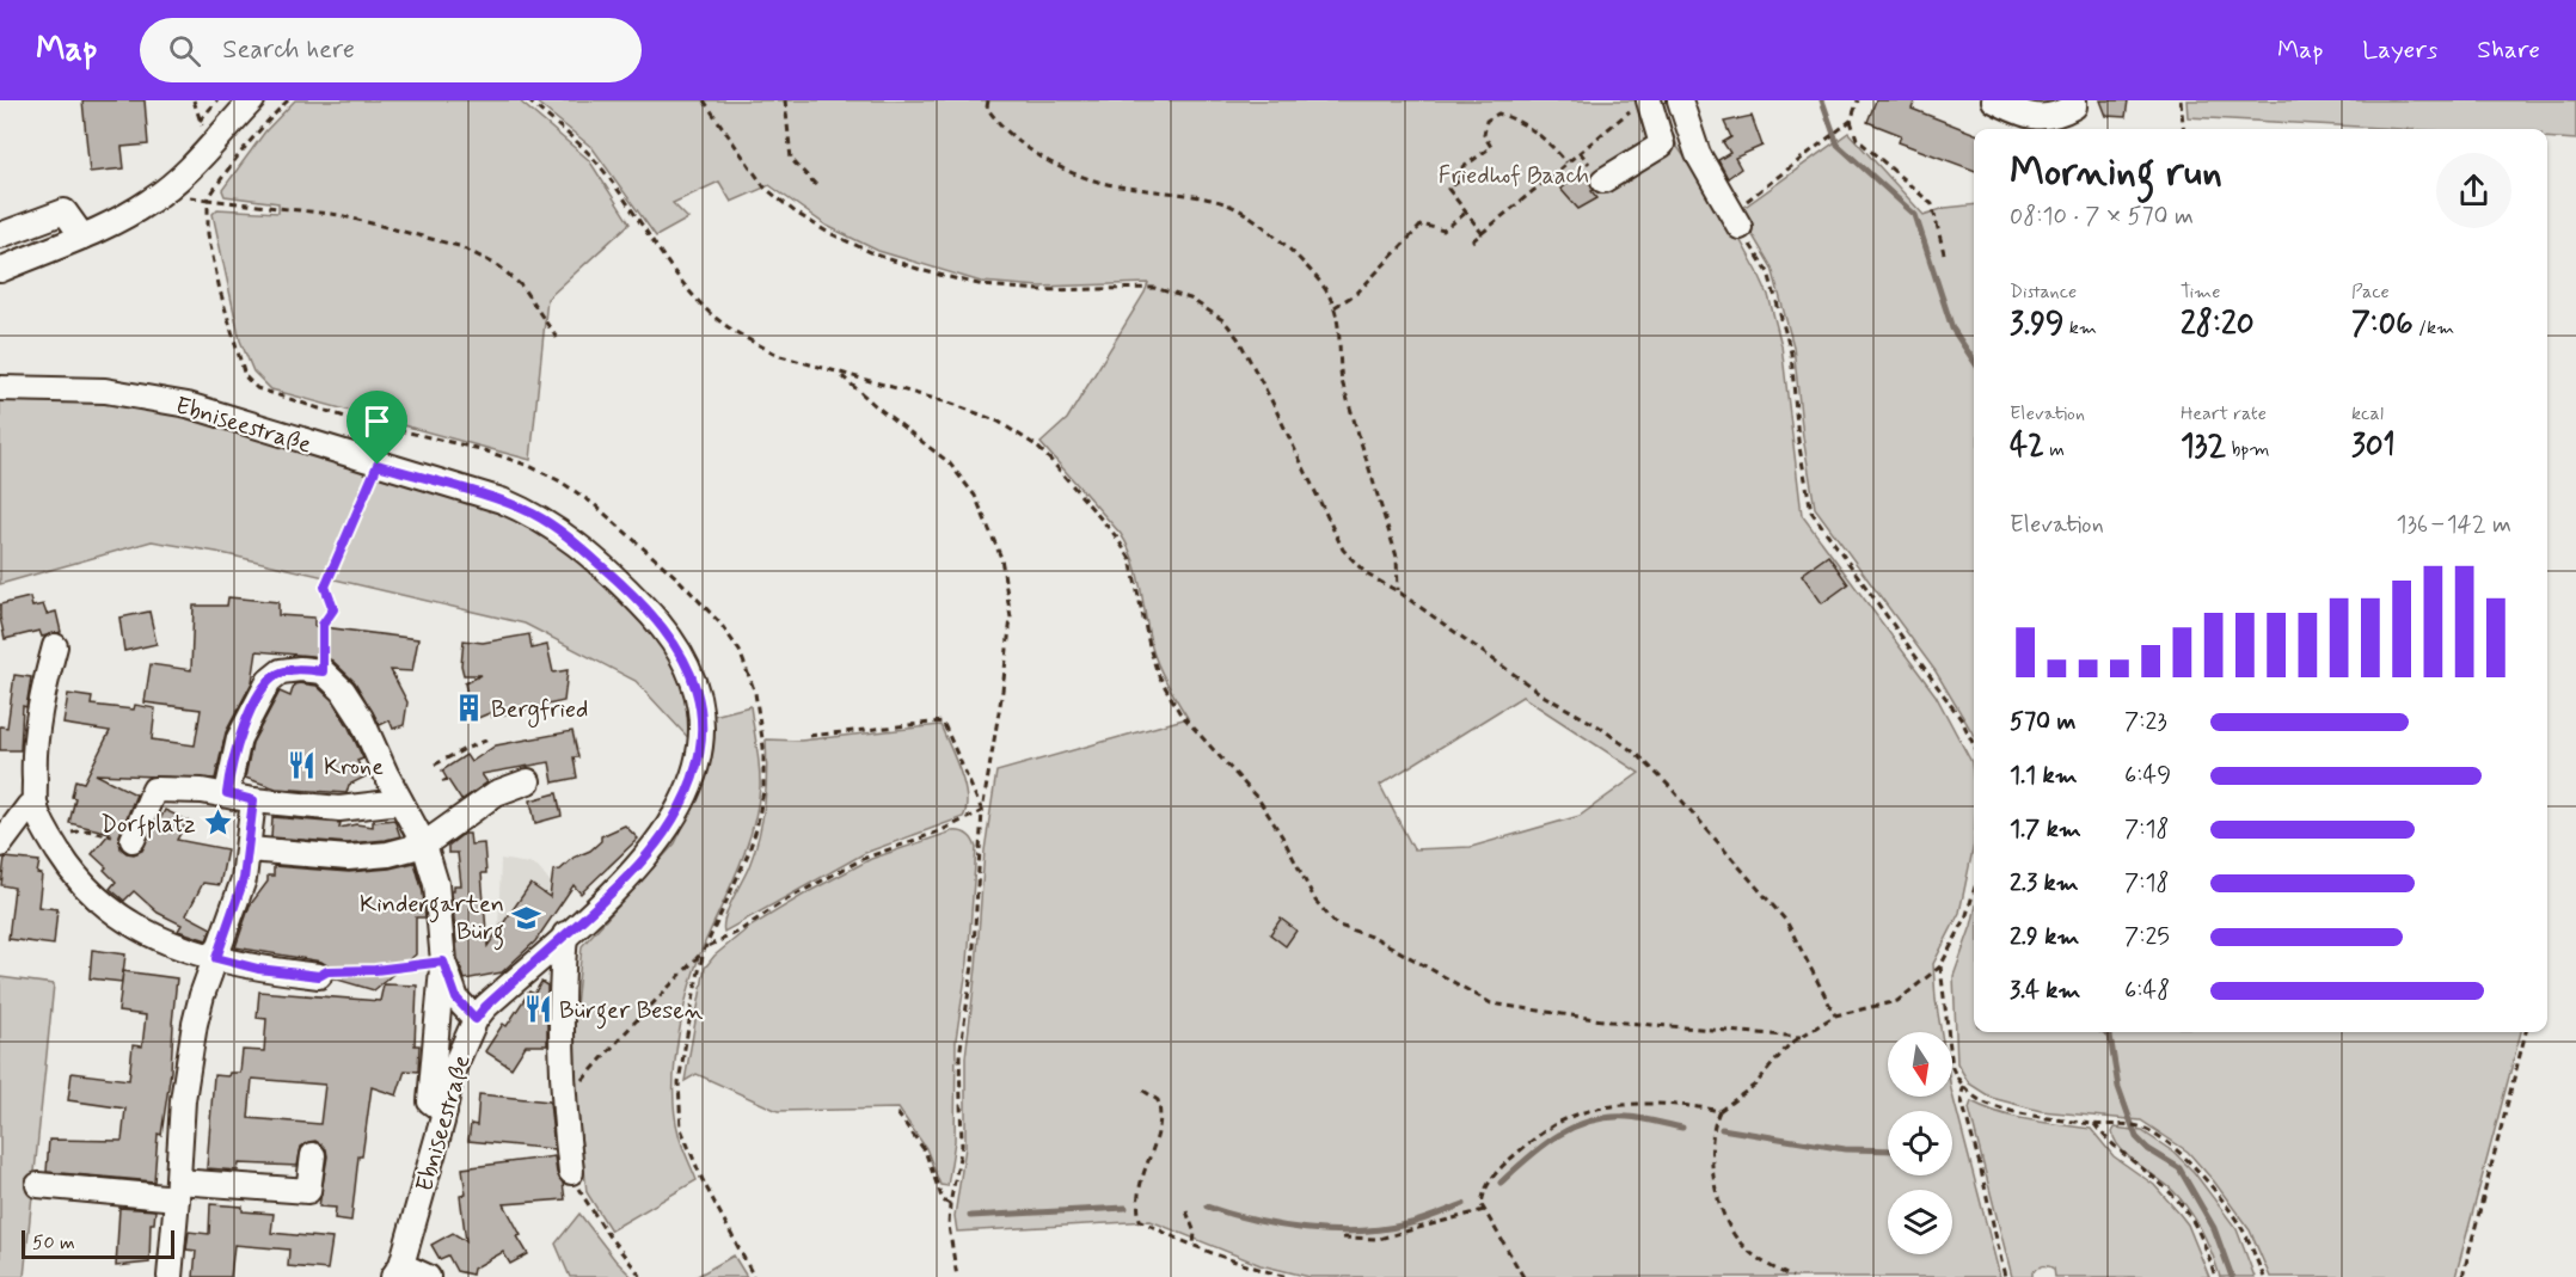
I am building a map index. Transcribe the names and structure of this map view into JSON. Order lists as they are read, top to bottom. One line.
{"streets":{"street":["Ebniseestraße"]},"parks":["Friedhof Baach"],"places":{"building":["Bergfried"],"restaurant":["Krone","Bürger Besen"],"place":["Dorfplatz"],"school or university":["Kindergarten Bürg"]},"scale_bar":"50 m","north":"bottom","page":{"header":"Map","search":"Search here","nav":["Map","Layers","Share"],"heading":["Morning run","08:10 · 7 × 570 m"],"stats":[["Distance","3.99 km"],["Time","28:20"],["Pace","7:06 /km"],["Elevation","42 m"],["Heart rate","132 bpm"],["kcal","301"]],"chart":["Elevation","136–142 m"],"list":[{"name":"570 m","note":"7:23"},{"name":"1.1 km","note":"6:49"},{"name":"1.7 km","note":"7:18"},{"name":"2.3 km","note":"7:18"},{"name":"2.9 km","note":"7:25"},{"name":"3.4 km","note":"6:48"}],"scale":"50 m"}}
